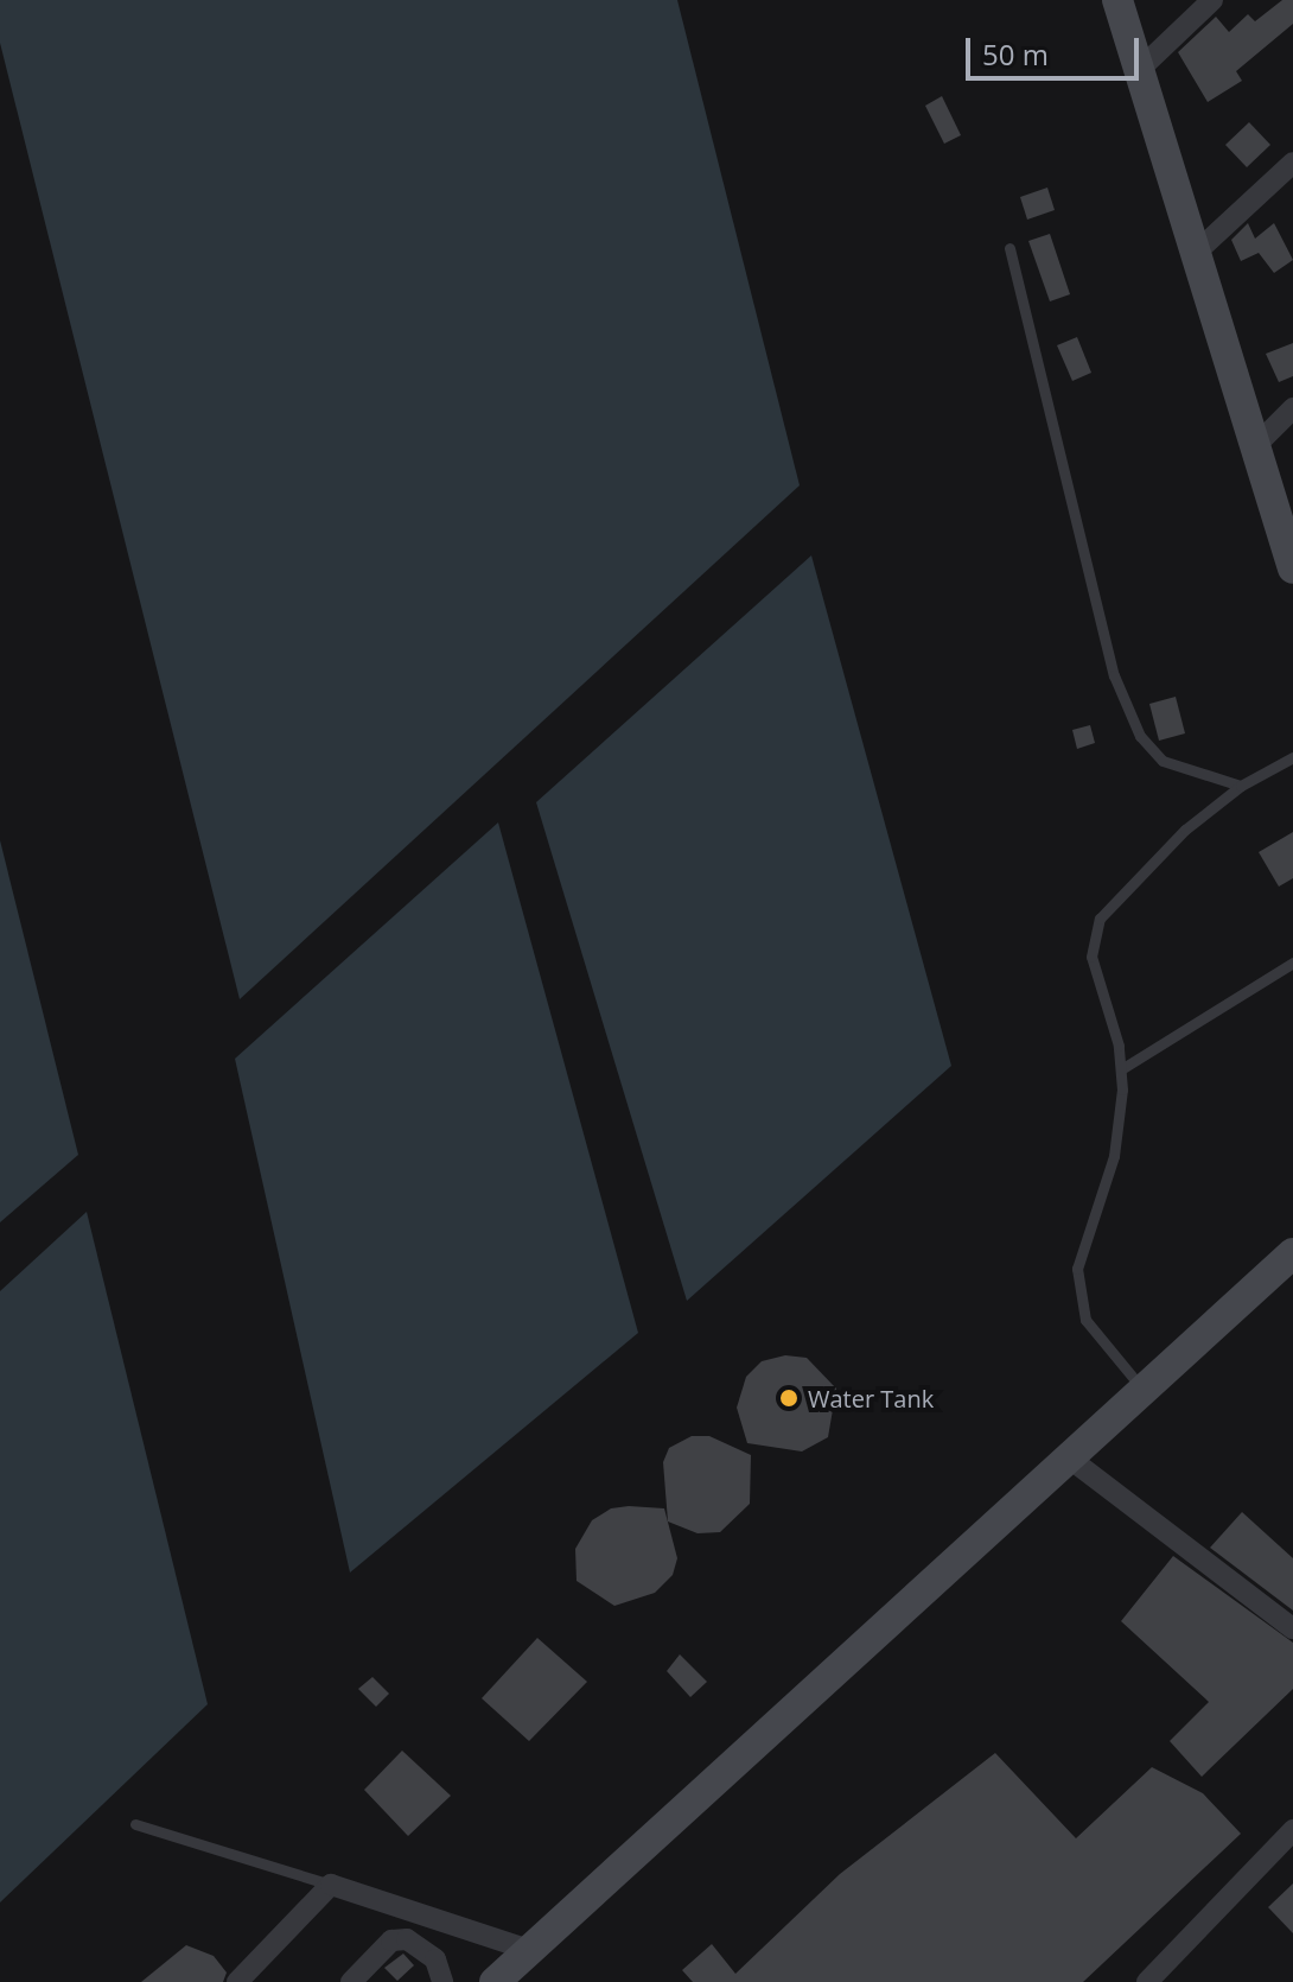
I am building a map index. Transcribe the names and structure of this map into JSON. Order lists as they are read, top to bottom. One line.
{"places":["Water Tank"],"scale_bar":"50 m"}
